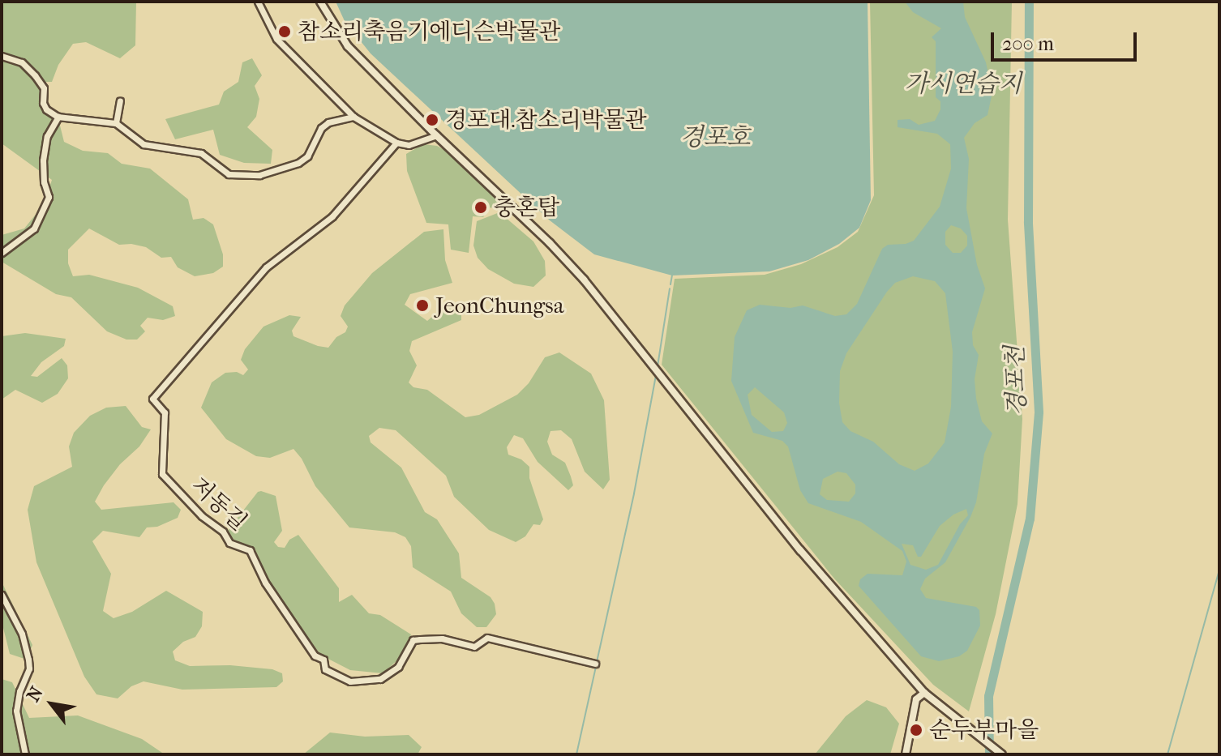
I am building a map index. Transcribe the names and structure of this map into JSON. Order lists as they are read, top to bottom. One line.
{"streets":{"street":["저동길"]},"water":["가시연습지","경포호","경포천"],"places":["참소리축음기에디슨박물관","경포대.참소리박물관","충혼탑","JeonChungsa","순두부마을"],"scale_bar":"200 m","north":"top left"}
